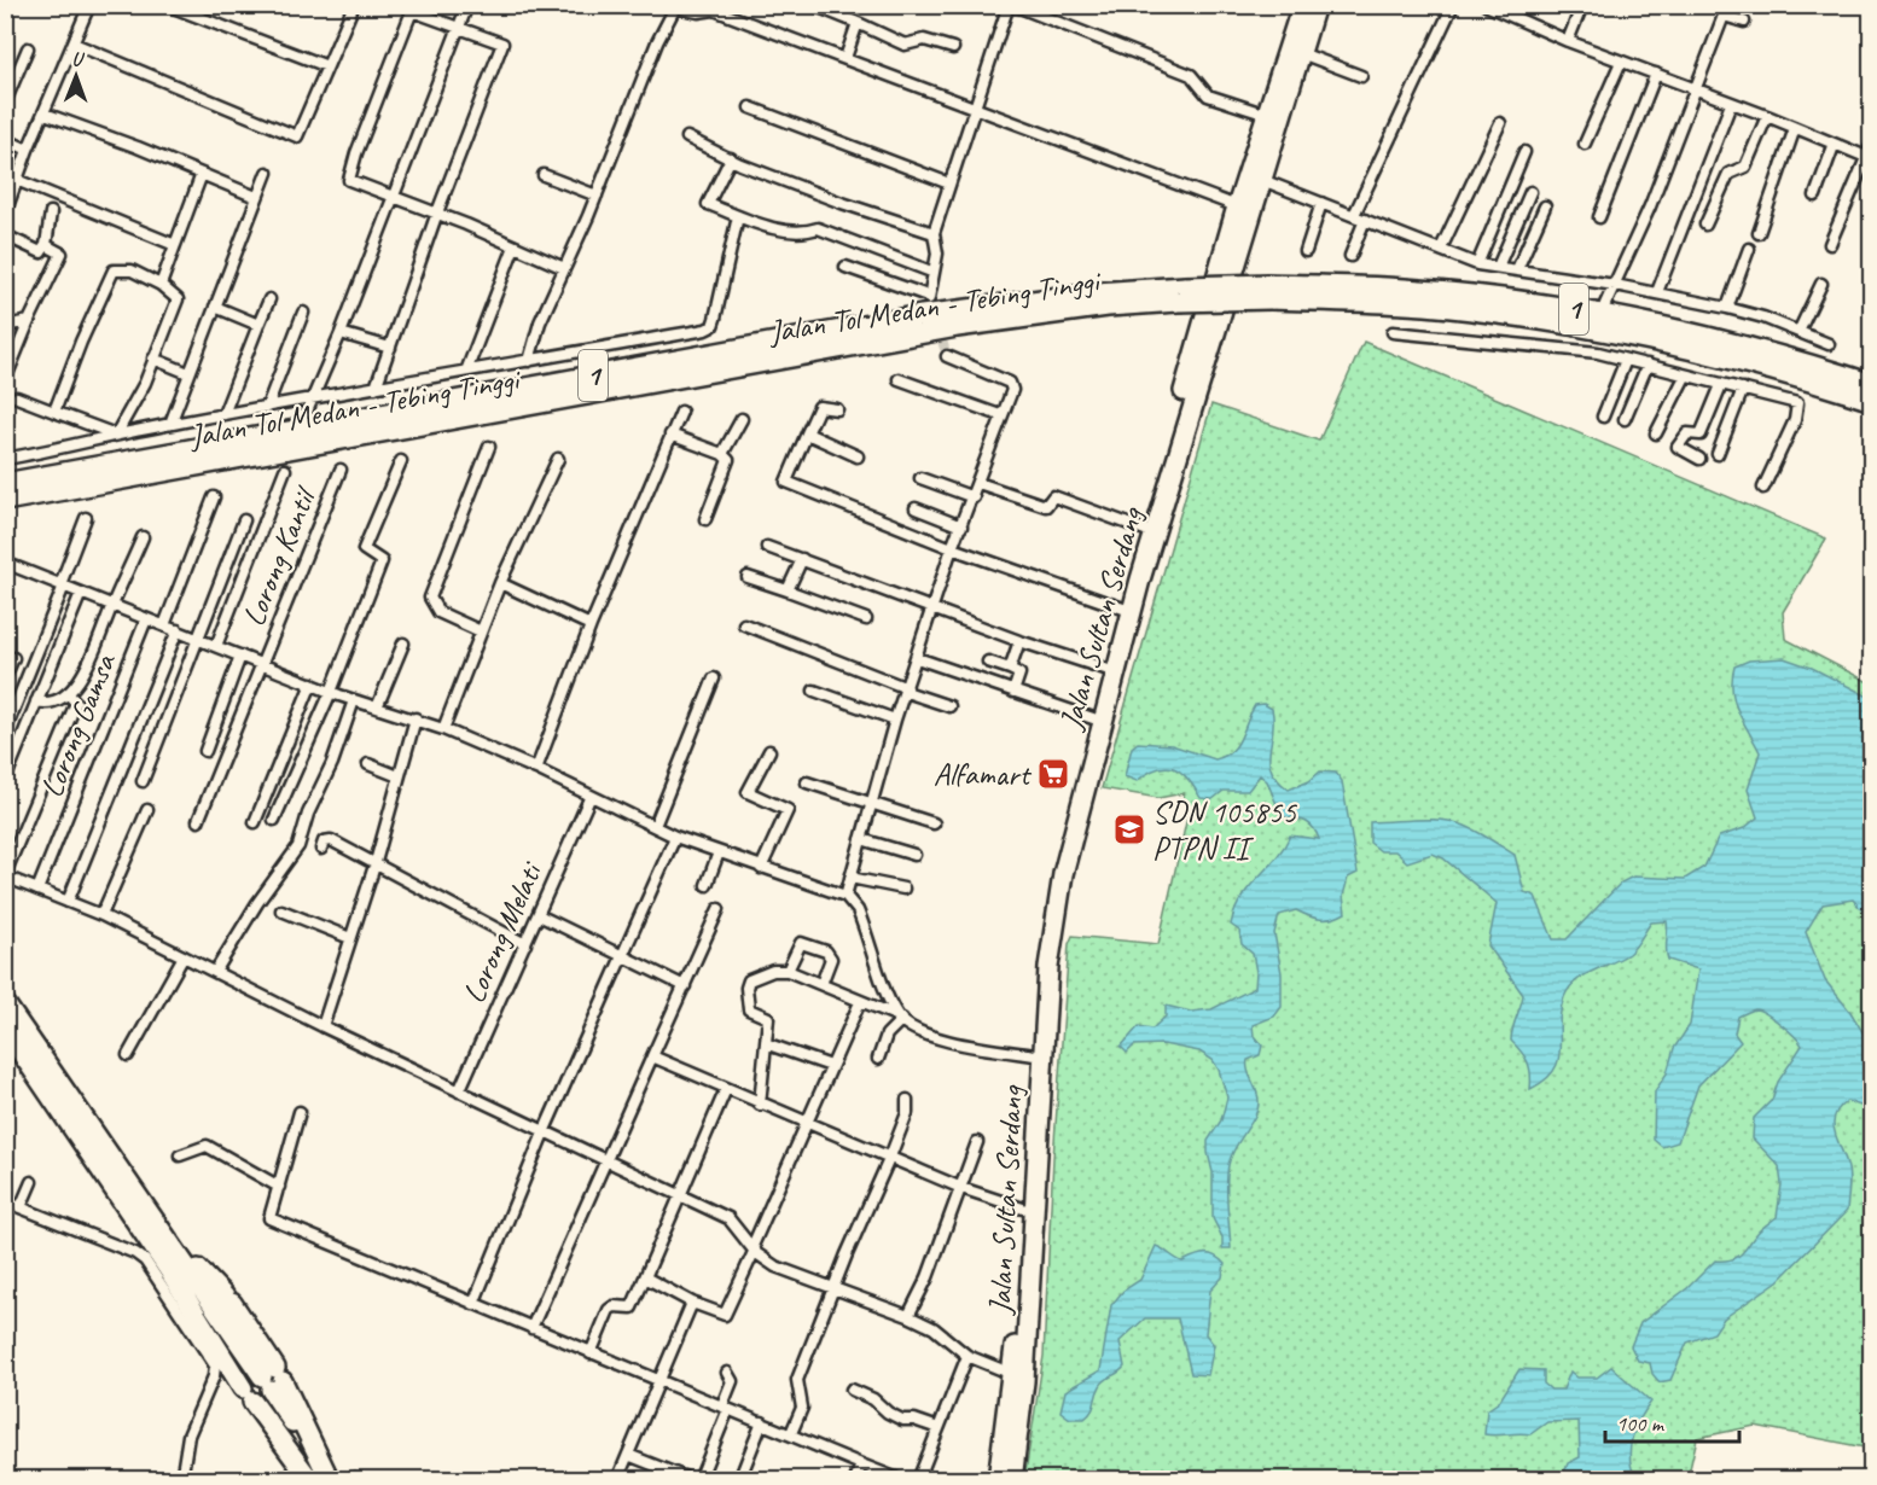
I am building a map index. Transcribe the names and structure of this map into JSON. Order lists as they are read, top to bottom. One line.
{"streets":{"highway":["Jalan Tol Medan - Tebing Tinggi","1","Jalan Sultan Serdang"],"street":["Lorong Kantil","Lorong Gamsa","Lorong Melati"]},"places":{"supermarket":["Alfamart"],"school or university":["SDN 105855 PTPN II"]},"scale_bar":"100 m","north":"top"}
